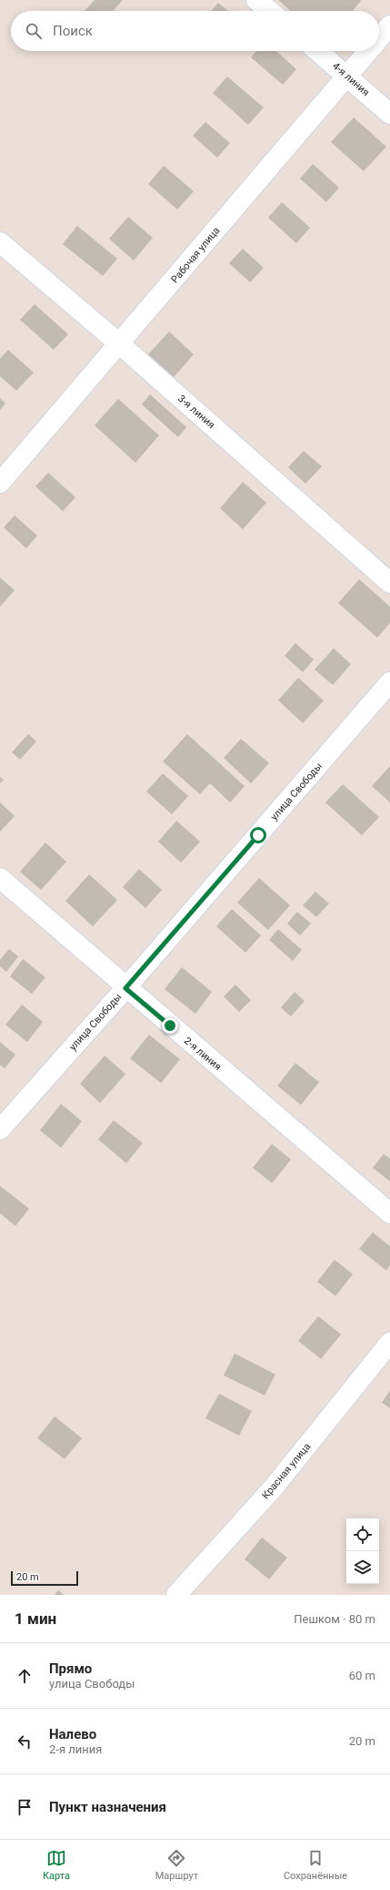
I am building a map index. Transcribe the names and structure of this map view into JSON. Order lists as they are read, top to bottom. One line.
{"streets":{"street":["4-я линия","Рабочая улица","3-я линия","улица Свободы","2-я линия","Красная улица"]},"crossings":[["4-я линия","Рабочая улица"],["Рабочая улица","3-я линия"],["улица Свободы","2-я линия"]],"scale_bar":"20 m","page":{"search":"Поиск","scale":"20 m","heading":["1 мин","Пешком · 80 m"],"list":[["Прямо","улица Свободы","60 m"],["Налево","2-я линия","20 m"],"Пункт назначения"],"nav":["Карта","Маршрут","Сохранённые"]}}
